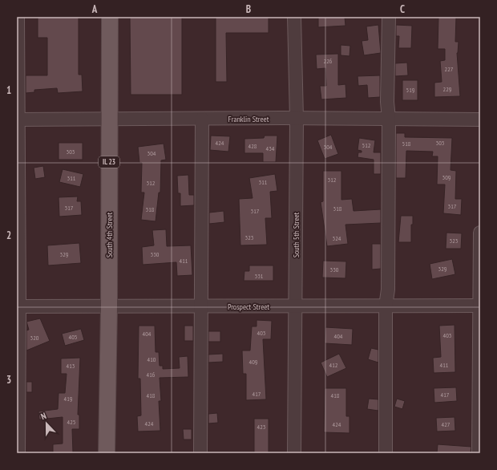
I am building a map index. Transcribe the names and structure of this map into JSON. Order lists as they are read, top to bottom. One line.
{"streets":{"main road":["IL 23","South 4th Street"],"street":["Franklin Street","South 5th Street","Prospect Street"]},"crossings":[["Franklin Street","South 4th Street"],["Franklin Street","South 5th Street"],["South 4th Street","Prospect Street"],["South 5th Street","Prospect Street"]],"house_numbers":["226","227","229","519","424","303","518","512","428","304","434","303","304","309","311","312","311","312","317","317","318","318","317","323","324","323","329","330","411","329","330","331","403","404","403","404","405","320","410","409","412","411","413","416","417","417","418","418","419","425","424","424","427","423"],"north":"top","grid":{"columns":["A","B","C"],"rows":["1","2","3"]}}
